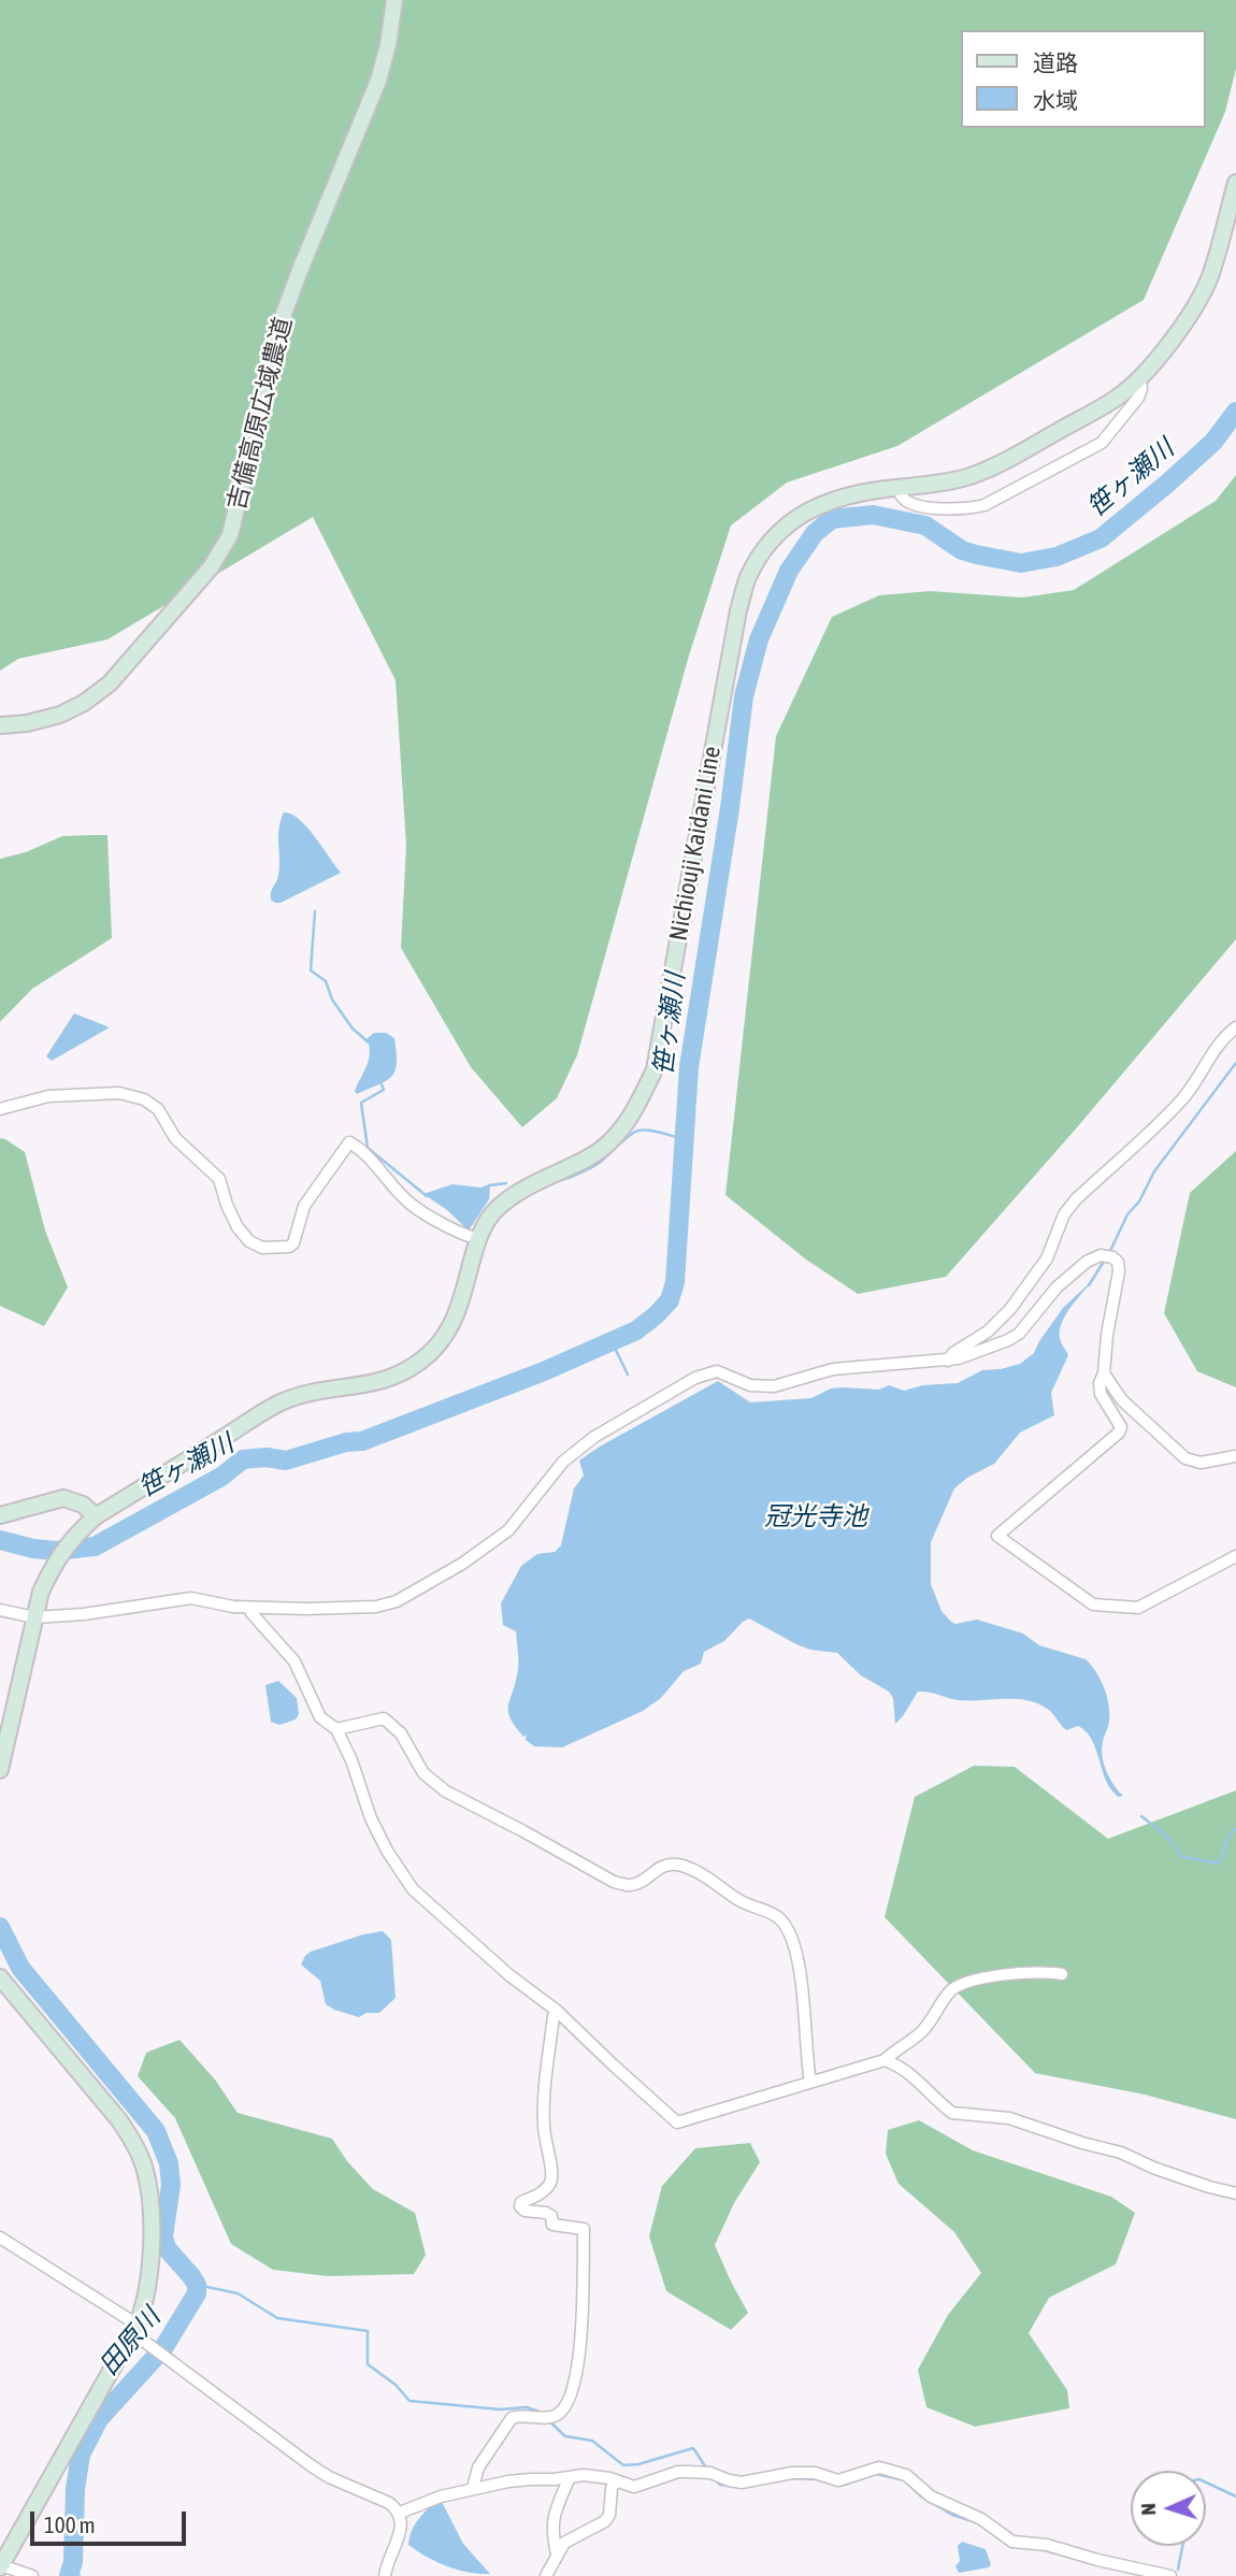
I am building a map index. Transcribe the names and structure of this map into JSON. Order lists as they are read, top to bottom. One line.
{"streets":{"main road":["吉備高原広域農道","Nichiouji Kaidani Line"]},"water":["笹ヶ瀬川","冠光寺池","田原川"],"legend":["道路","水域"],"scale_bar":"100 m","north":"left"}
